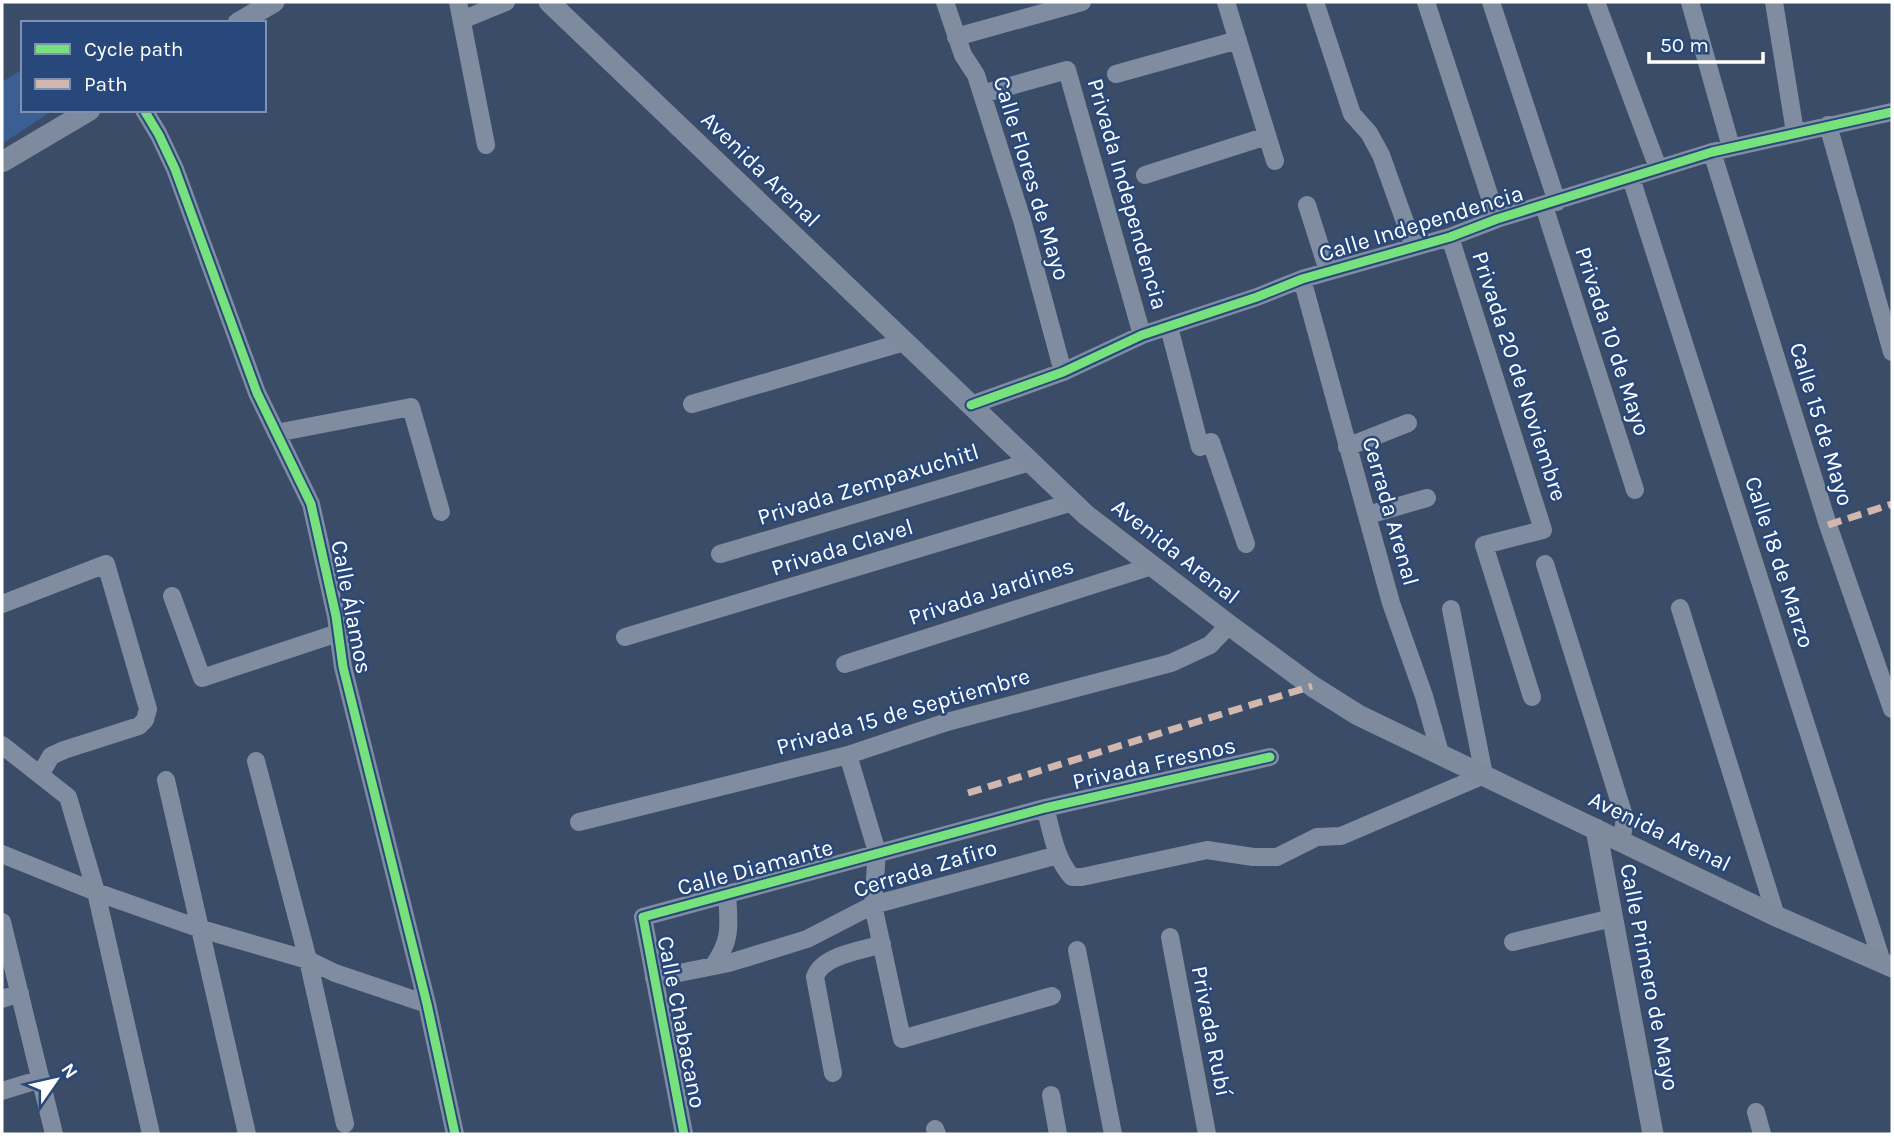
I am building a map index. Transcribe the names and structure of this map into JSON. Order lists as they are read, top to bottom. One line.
{"streets":{"main road":["Avenida Arenal","Calle Primero de Mayo"],"street":["Calle Flores de Mayo","Privada Independencia","Calle Independencia","Privada 10 de Mayo","Privada 20 de Noviembre","Calle 15 de Mayo","Privada Zempaxuchitl","Cerrada Arenal","Privada Clavel","Calle 18 de Marzo","Privada Jardines","Calle Álamos","Privada 15 de Septiembre","Privada Fresnos","Calle Diamante","Cerrada Zafiro","Calle Chabacano","Privada Rubí"]},"crossings":[["Avenida Arenal","Calle Independencia"],["Avenida Arenal","Privada Zempaxuchitl"],["Avenida Arenal","Cerrada Arenal"],["Avenida Arenal","Privada Clavel"],["Avenida Arenal","Calle 18 de Marzo"],["Avenida Arenal","Privada Jardines"],["Avenida Arenal","Privada 15 de Septiembre"],["Avenida Arenal","Calle Primero de Mayo"],["Calle Flores de Mayo","Privada Independencia"],["Calle Flores de Mayo","Calle Independencia"],["Privada Independencia","Calle Independencia"],["Calle Independencia","Privada 10 de Mayo"],["Calle Independencia","Privada 20 de Noviembre"],["Calle Independencia","Calle 15 de Mayo"],["Calle Independencia","Cerrada Arenal"],["Calle Independencia","Calle 18 de Marzo"],["Privada Fresnos","Calle Diamante"],["Privada Fresnos","Cerrada Zafiro"],["Calle Diamante","Calle Chabacano"],["Cerrada Zafiro","Calle Chabacano"]],"legend":["Cycle path","Path"],"scale_bar":"50 m","north":"top right"}
